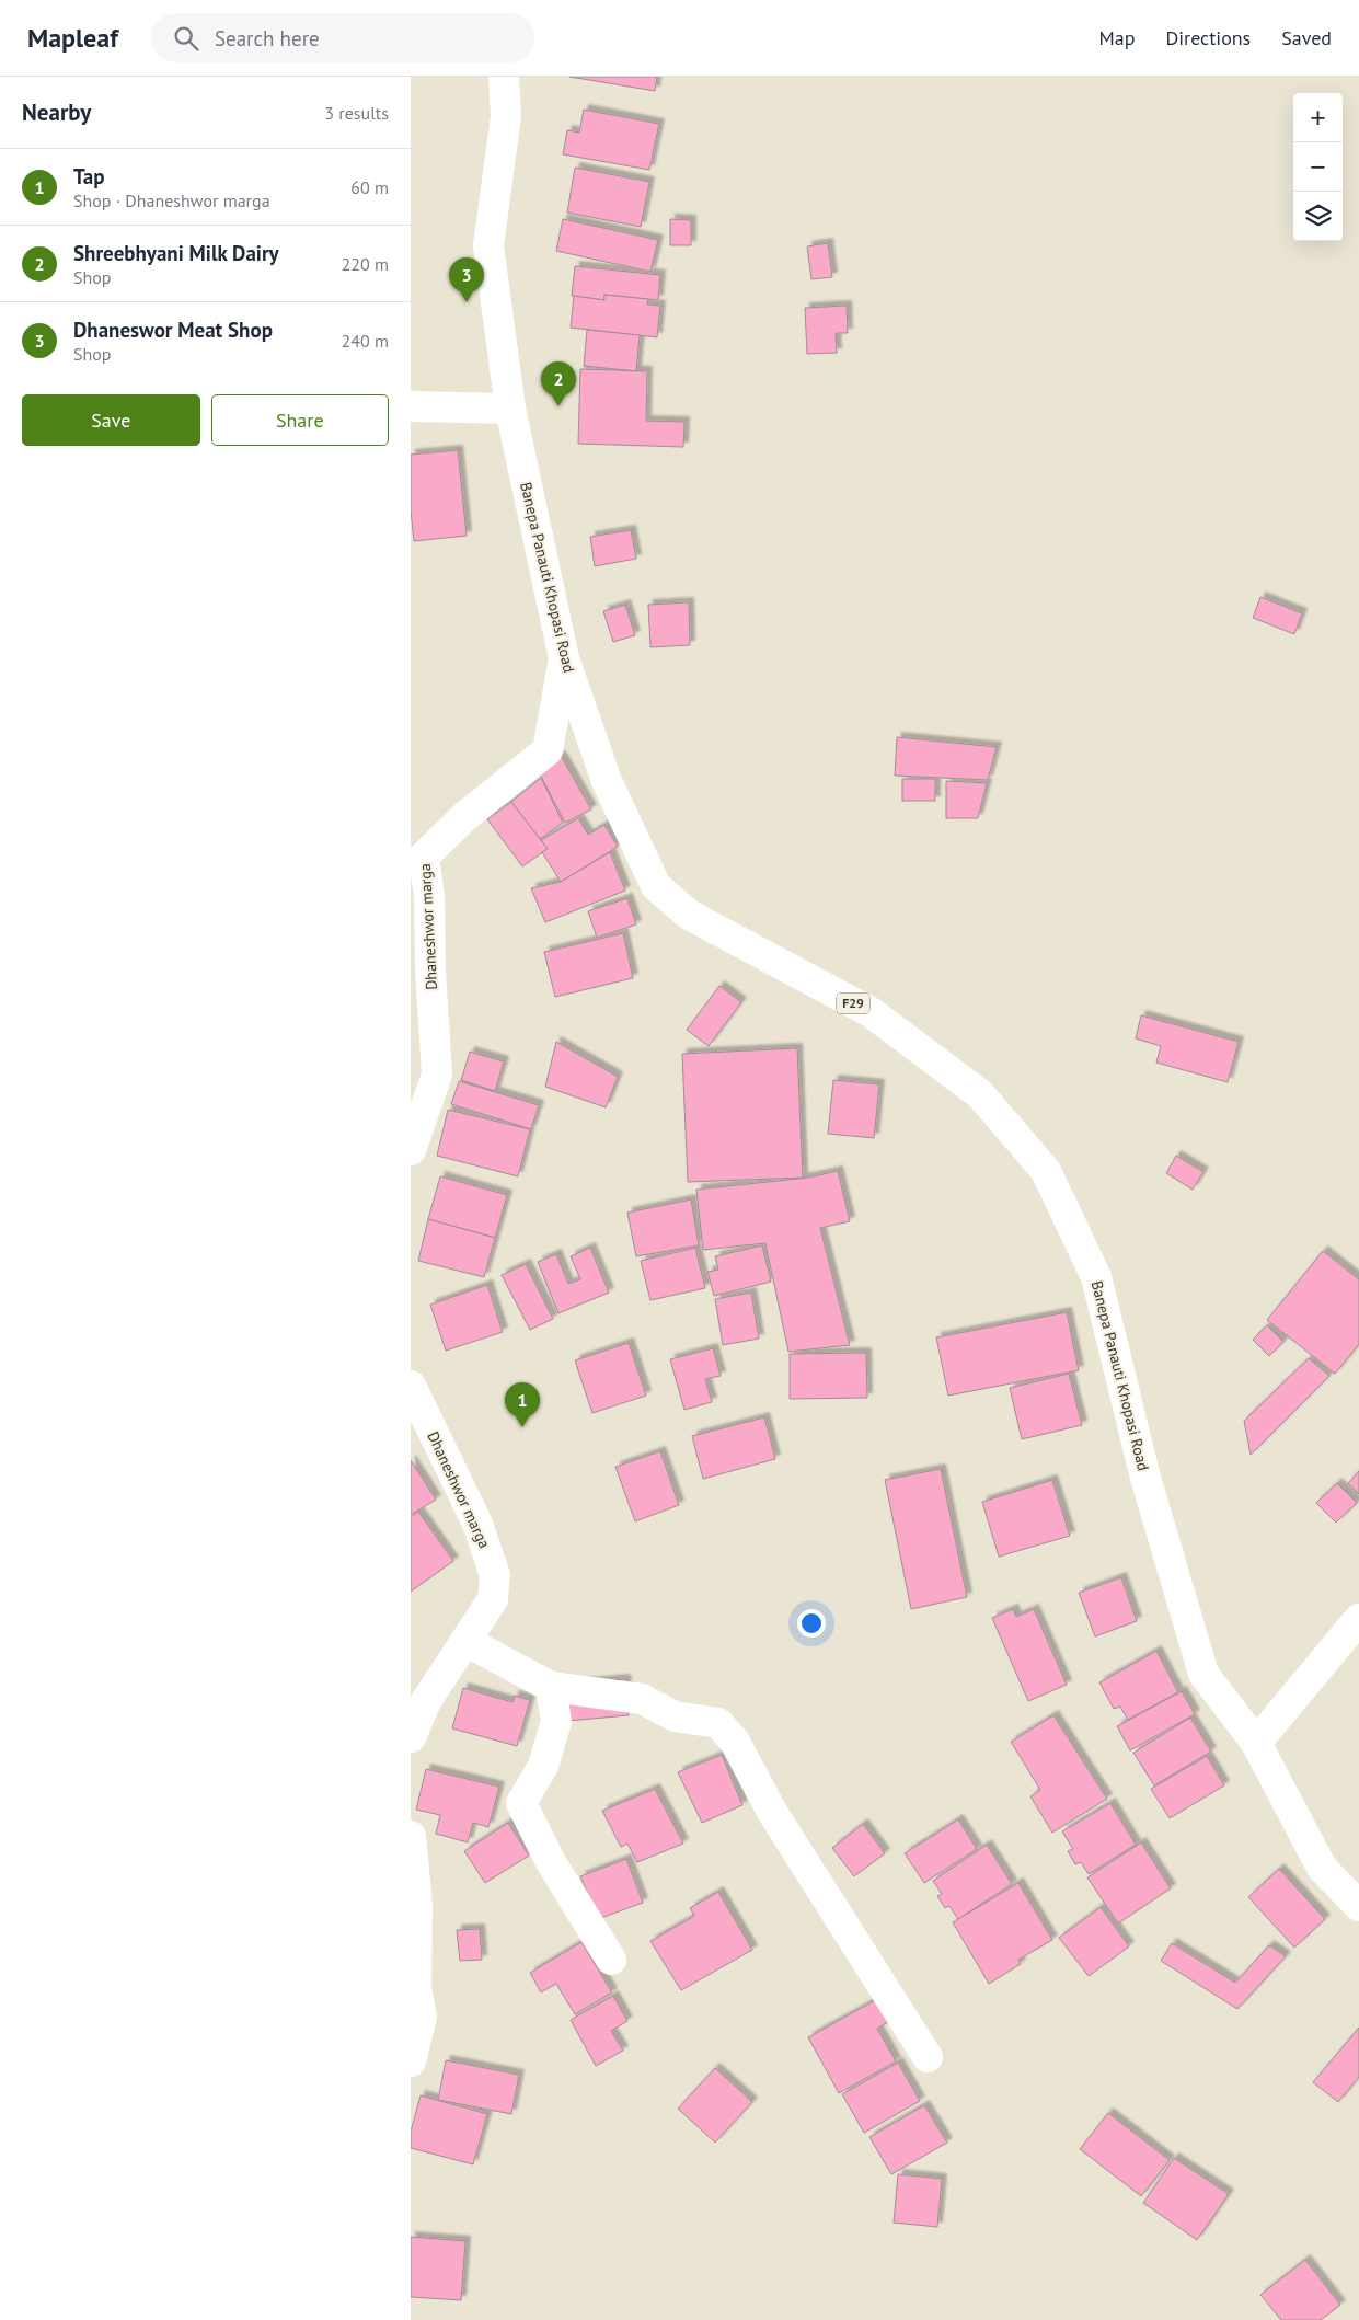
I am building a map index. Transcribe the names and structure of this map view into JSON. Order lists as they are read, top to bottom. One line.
{"streets":{"street":["Banepa Panauti Khopasi Road","Dhaneshwor marga","F29"]},"crossings":[["Banepa Panauti Khopasi Road","Dhaneshwor marga"]],"page":{"header":"Mapleaf","search":"Search here","nav":["Map","Directions","Saved"],"heading":["Nearby","3 results"],"map_buttons":["+","−"],"list":[{"mark":"1","name":"Tap","note":"Shop · Dhaneshwor marga","value":"60 m"},{"mark":"2","name":"Shreebhyani Milk Dairy","note":"Shop","value":"220 m"},{"mark":"3","name":"Dhaneswor Meat Shop","note":"Shop","value":"240 m"}],"pins":["3","2","1"],"buttons":["Save","Share"]}}
